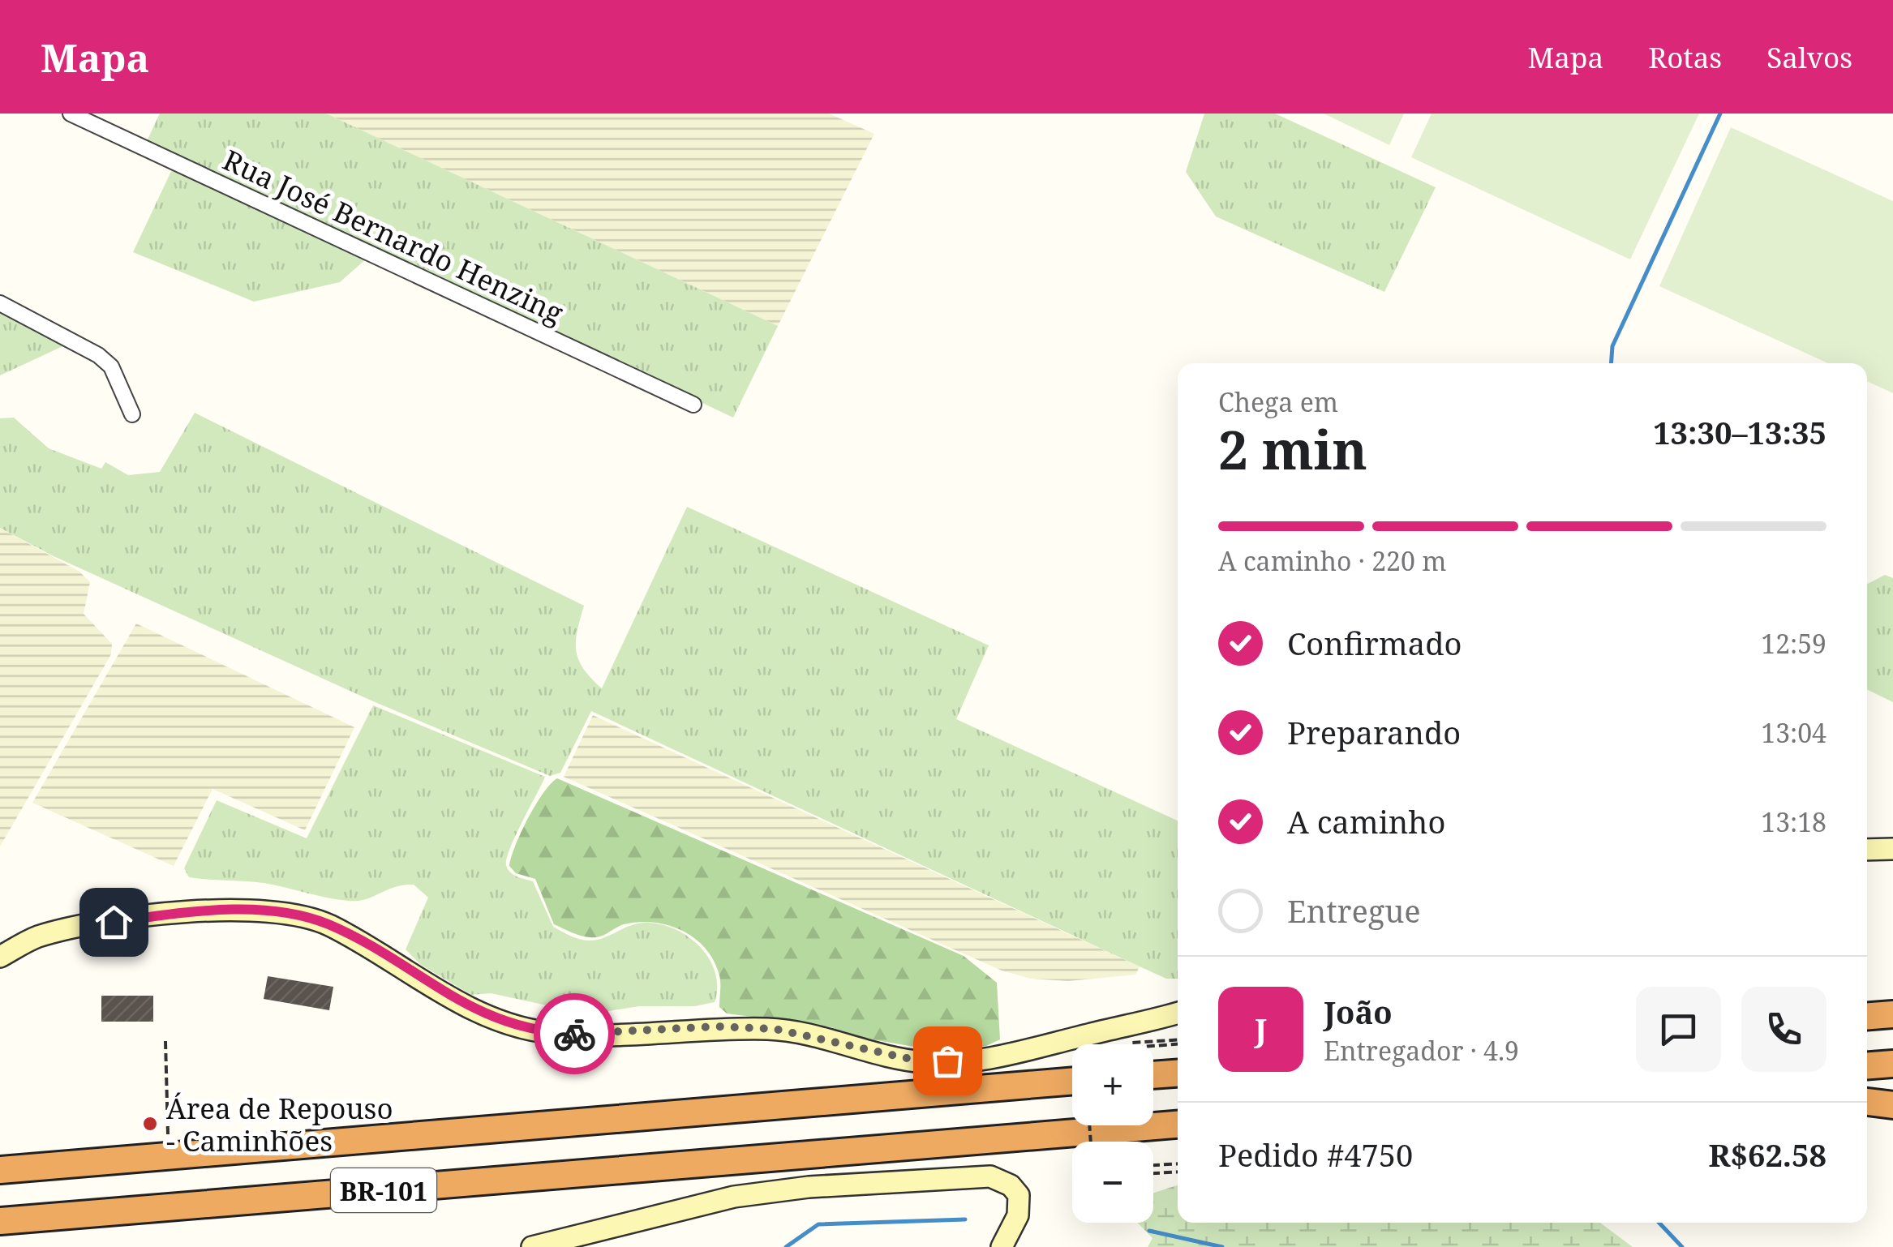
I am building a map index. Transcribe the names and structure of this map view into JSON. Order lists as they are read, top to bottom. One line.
{"streets":{"highway":["BR-101"],"street":["Rua José Bernardo Henzing"]},"places":["Área de Repouso - Caminhões"],"page":{"header":"Mapa","nav":["Mapa","Rotas","Salvos"],"heading":["2 min","Chega em","13:30–13:35"],"panel":["João","Entregador · 4.9","Pedido #4750","R$62.58"],"bar":"A caminho · 220 m","list":[["Confirmado","12:59"],["Preparando","13:04"],["A caminho","13:18"],"Entregue"],"round":"J","map_buttons":["+","−"]}}
